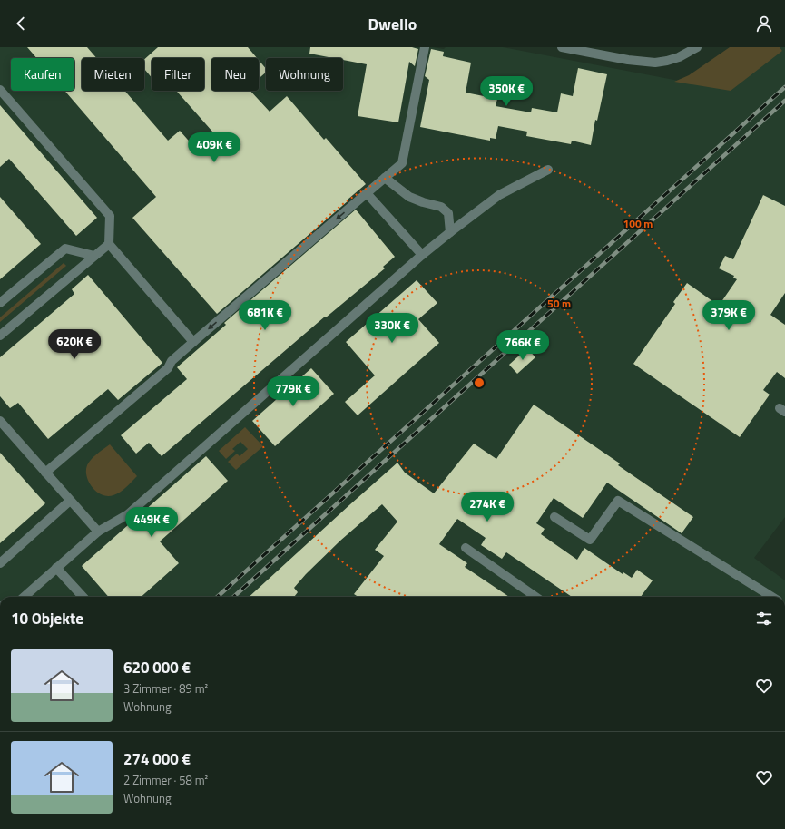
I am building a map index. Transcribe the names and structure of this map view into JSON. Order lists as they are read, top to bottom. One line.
{"page":{"header":"Dwello","chip":["Kaufen","Mieten","Filter","Neu","Wohnung"],"price":["350K €","409K €","681K €","379K €","330K €","620K €","766K €","779K €","274K €","449K €"],"heading":"10 Objekte","list":[{"name":"620 000 €","note":"3 Zimmer · 89 m² · Wohnung"},{"name":"274 000 €","note":"2 Zimmer · 58 m² · Wohnung"}]},"rings":["100 m","50 m"]}
